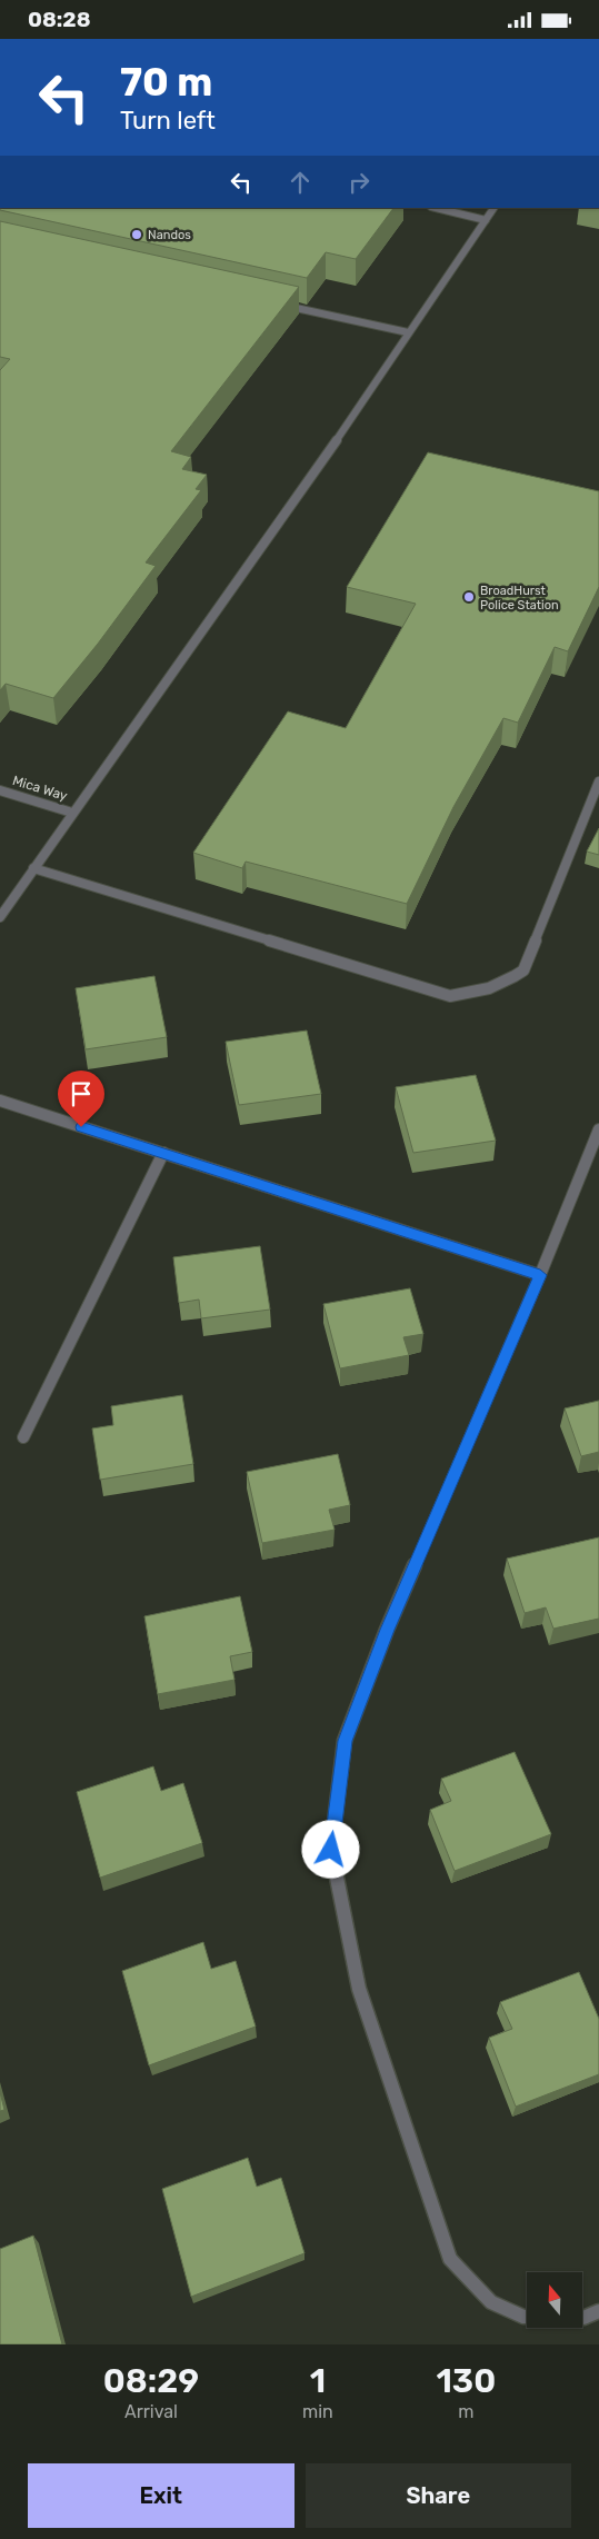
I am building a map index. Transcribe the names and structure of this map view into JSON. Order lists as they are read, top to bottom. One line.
{"streets":{"street":["Mica Way"]},"places":["Nandos","BroadHurst Police Station"],"north":"top","page":{"status":"08:28","turn":["70 m","Turn left"],"eta":["08:29","Arrival","1","min","130","m"],"buttons":["Exit","Share"]}}
